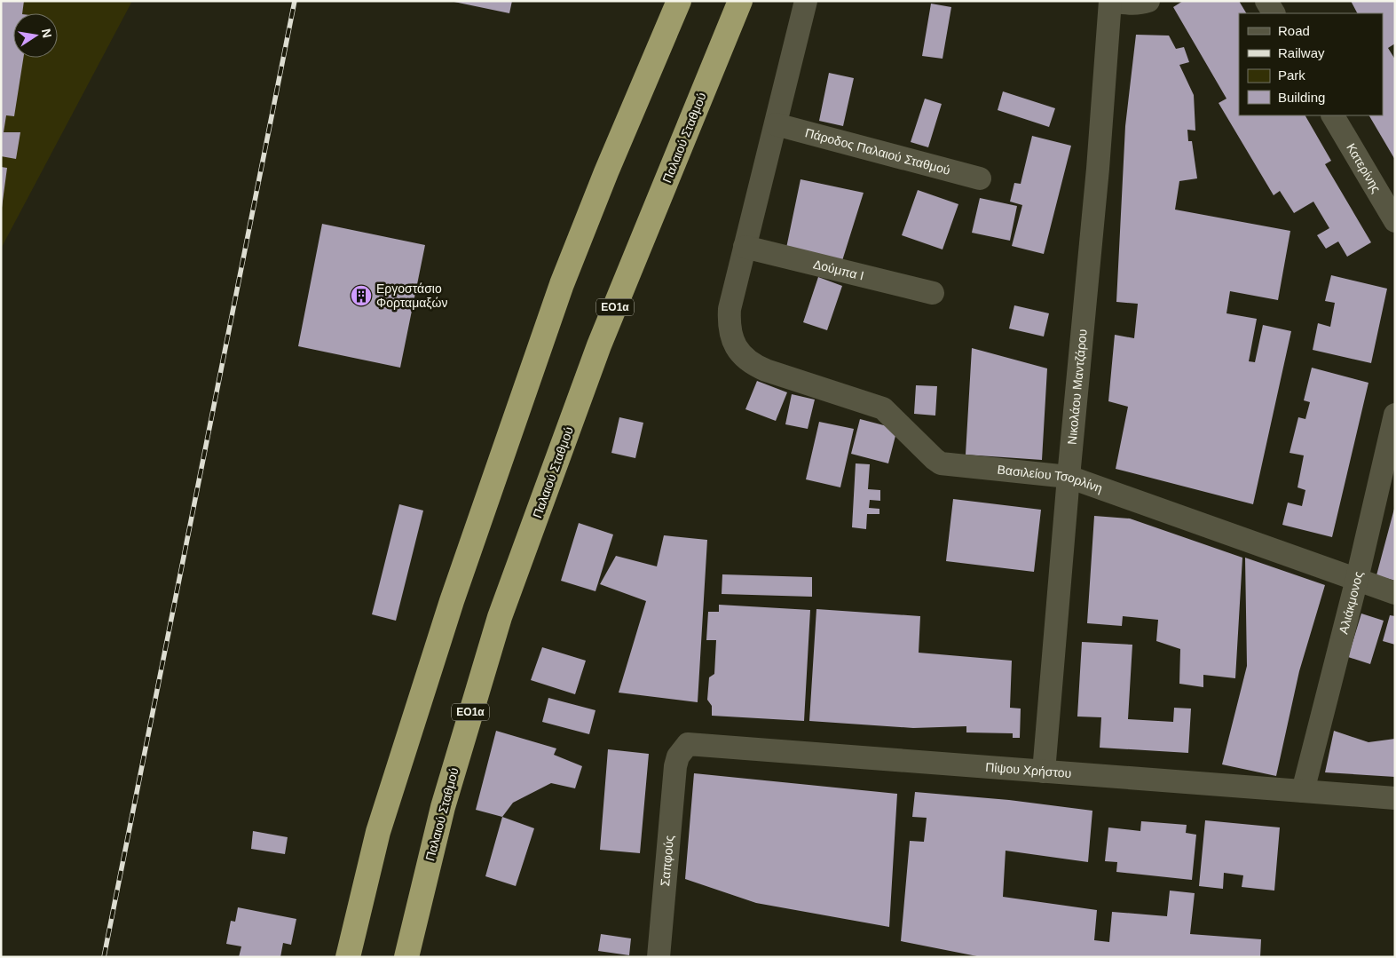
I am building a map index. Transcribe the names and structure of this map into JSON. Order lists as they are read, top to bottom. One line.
{"streets":{"highway":["Παλαιού Σταθμού","ΕΟ1α"],"street":["Πάροδος Παλαιού Σταθμού","Κατερίνης","Δούμπα Ι","Νικολάου Μαντζάρου","Βασιλείου Τσορλίνη","Αλιάκμονος","Πίψου Χρήστου","Σαπφούς"]},"crossings":[["Δούμπα Ι","Βασιλείου Τσορλίνη"],["Νικολάου Μαντζάρου","Βασιλείου Τσορλίνη"],["Νικολάου Μαντζάρου","Πίψου Χρήστου"],["Βασιλείου Τσορλίνη","Αλιάκμονος"],["Αλιάκμονος","Πίψου Χρήστου"],["Πίψου Χρήστου","Σαπφούς"]],"places":{"building":["Εργοστάσιο Φορταμαξών"]},"legend":["Road","Railway","Park","Building"],"north":"right"}
